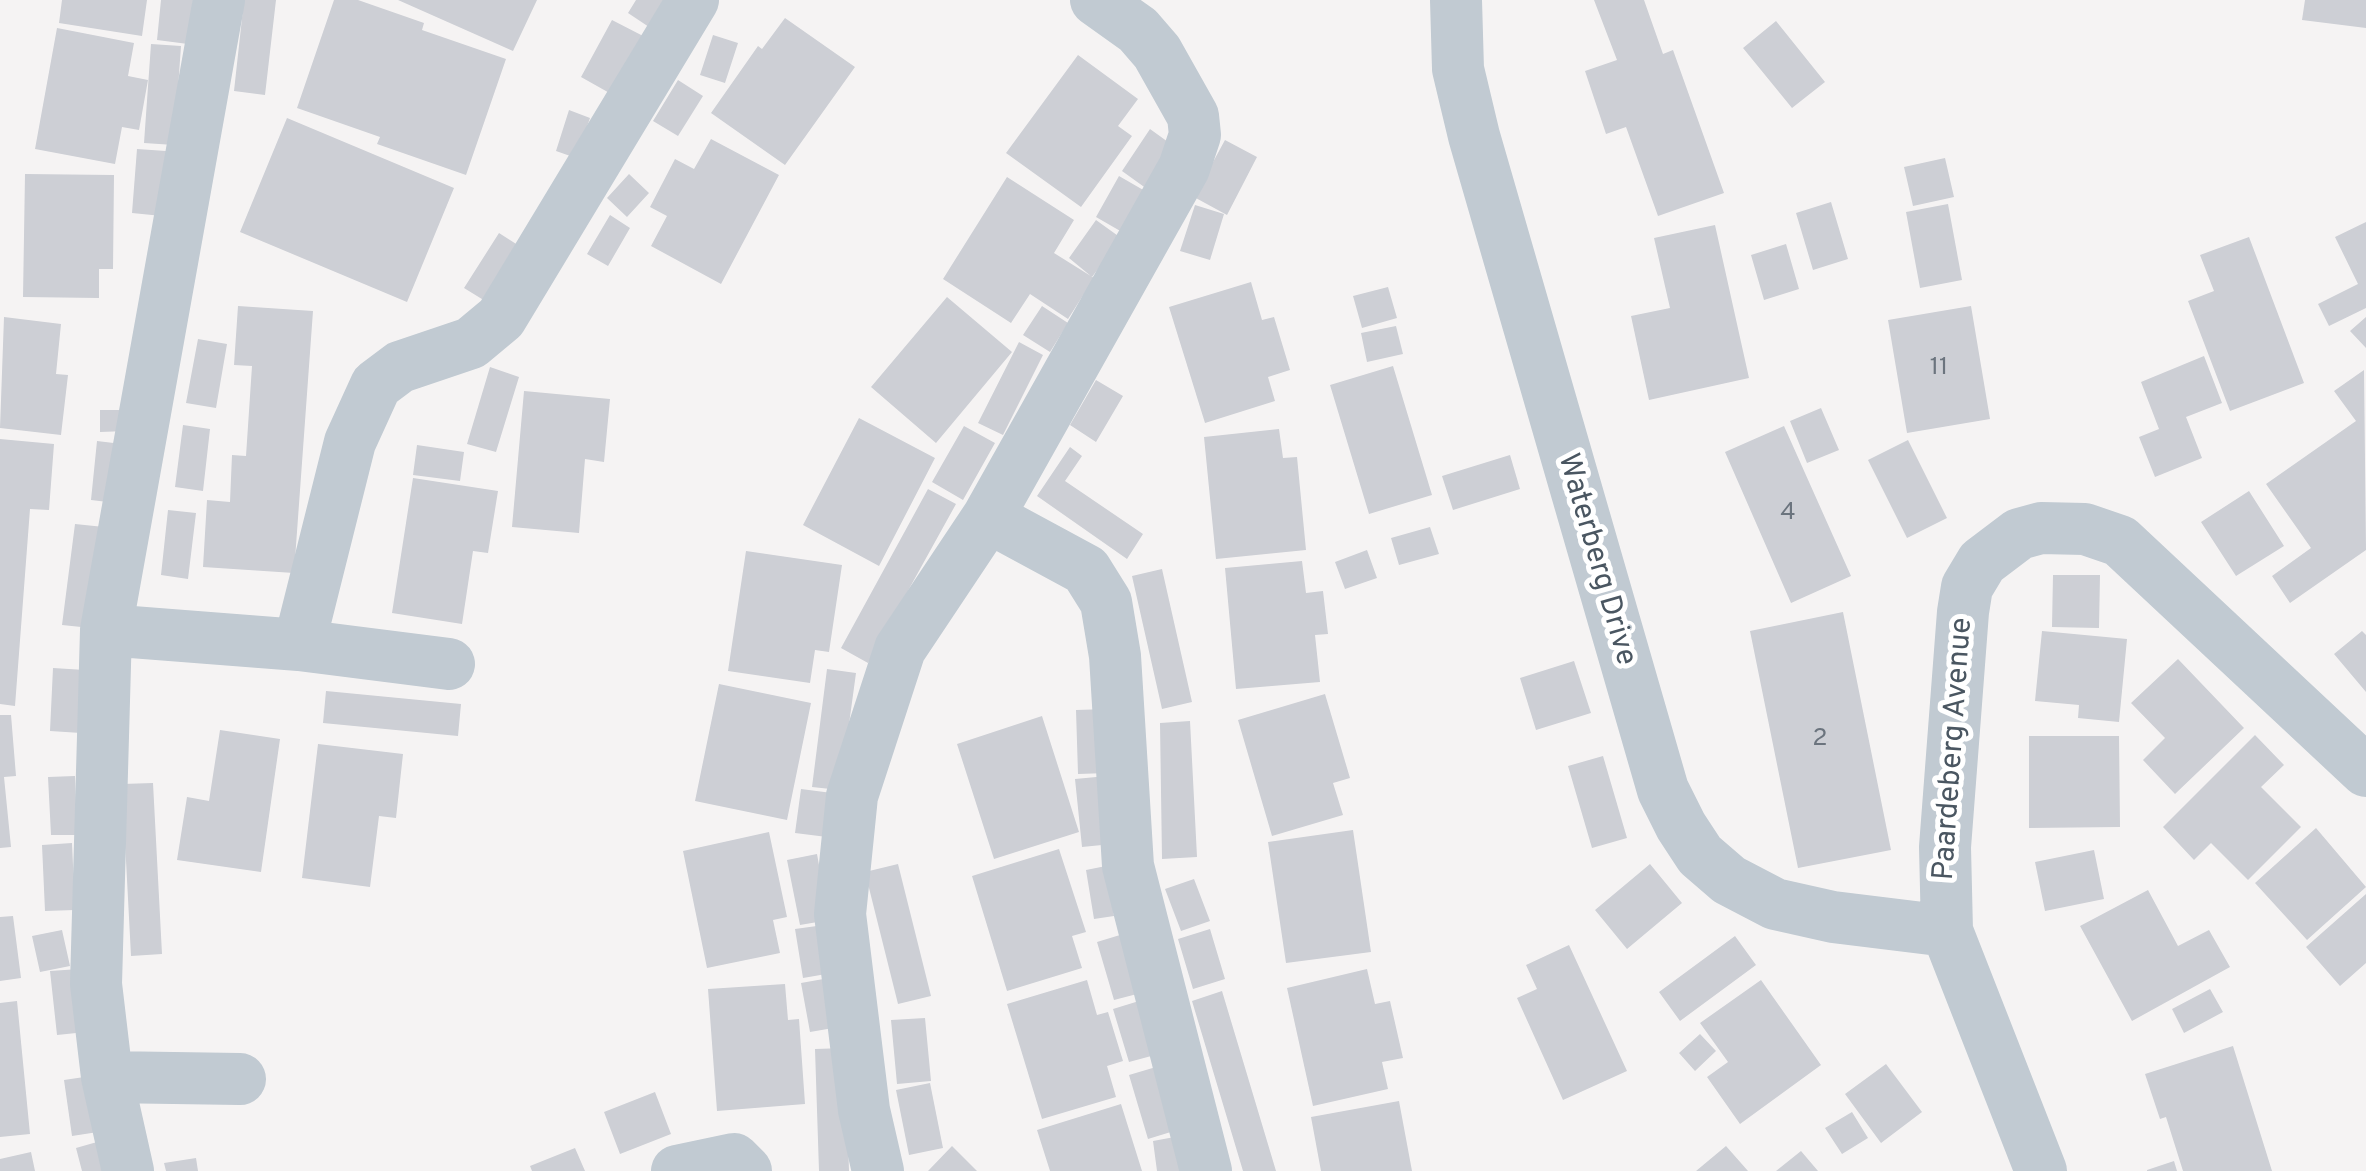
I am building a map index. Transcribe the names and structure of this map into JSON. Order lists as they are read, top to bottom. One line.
{"streets":{"street":["Waterberg Drive","Paardeberg Avenue"]},"crossings":[["Waterberg Drive","Paardeberg Avenue"]],"house_numbers":["11","4","2"]}
